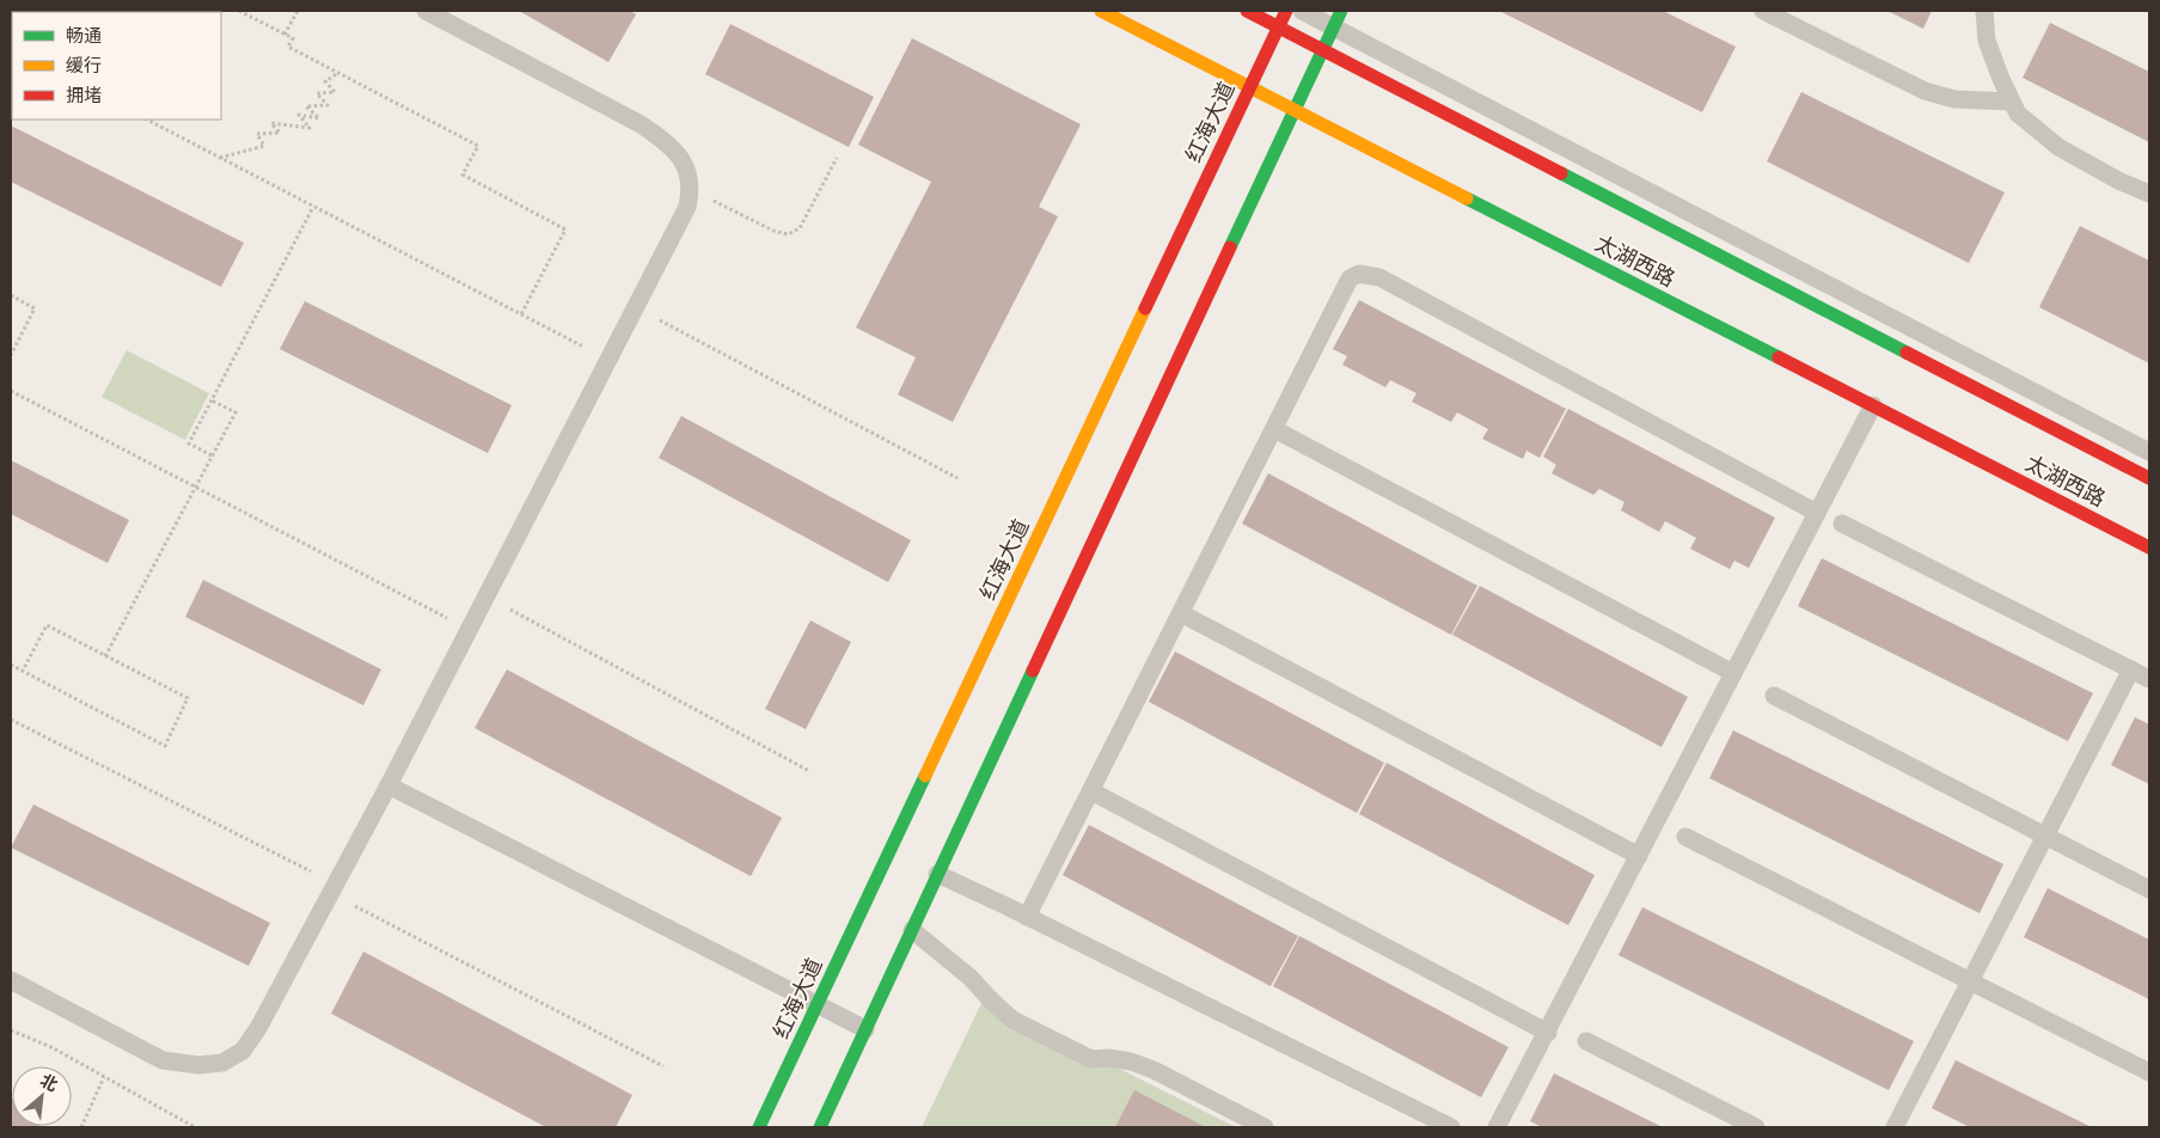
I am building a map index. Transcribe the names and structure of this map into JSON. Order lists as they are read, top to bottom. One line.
{"streets":{"main road":["红海大道","太湖西路"]},"crossings":[["红海大道","太湖西路"]],"legend":["畅通","缓行","拥堵"],"north":"top right"}
